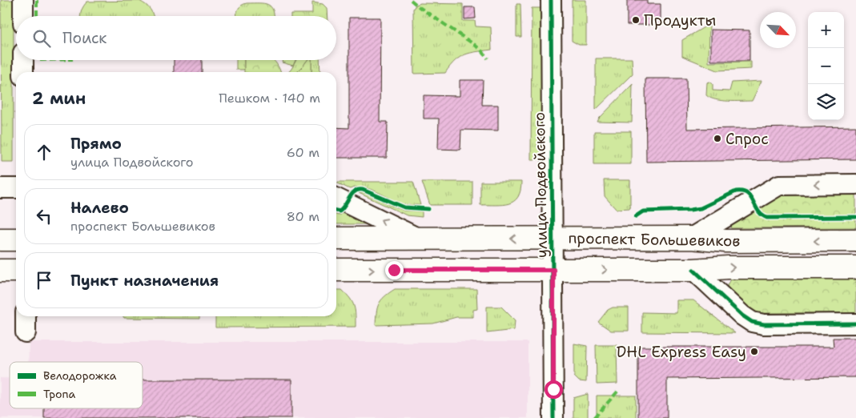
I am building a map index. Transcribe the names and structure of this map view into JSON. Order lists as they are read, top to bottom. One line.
{"streets":{"main road":["проспект Большевиков"],"street":["улица Подвойского"]},"crossings":[["улица Подвойского","проспект Большевиков"]],"places":["Продукты","Спрос","DHL Express Easy"],"legend":["Велодорожка","Тропа"],"north":"bottom right","page":{"map_buttons":["+","−"],"search":"Поиск","heading":["2 мин","Пешком · 140 m"],"list":[["Прямо","улица Подвойского","60 m"],["Налево","проспект Большевиков","80 m"],"Пункт назначения"]}}
